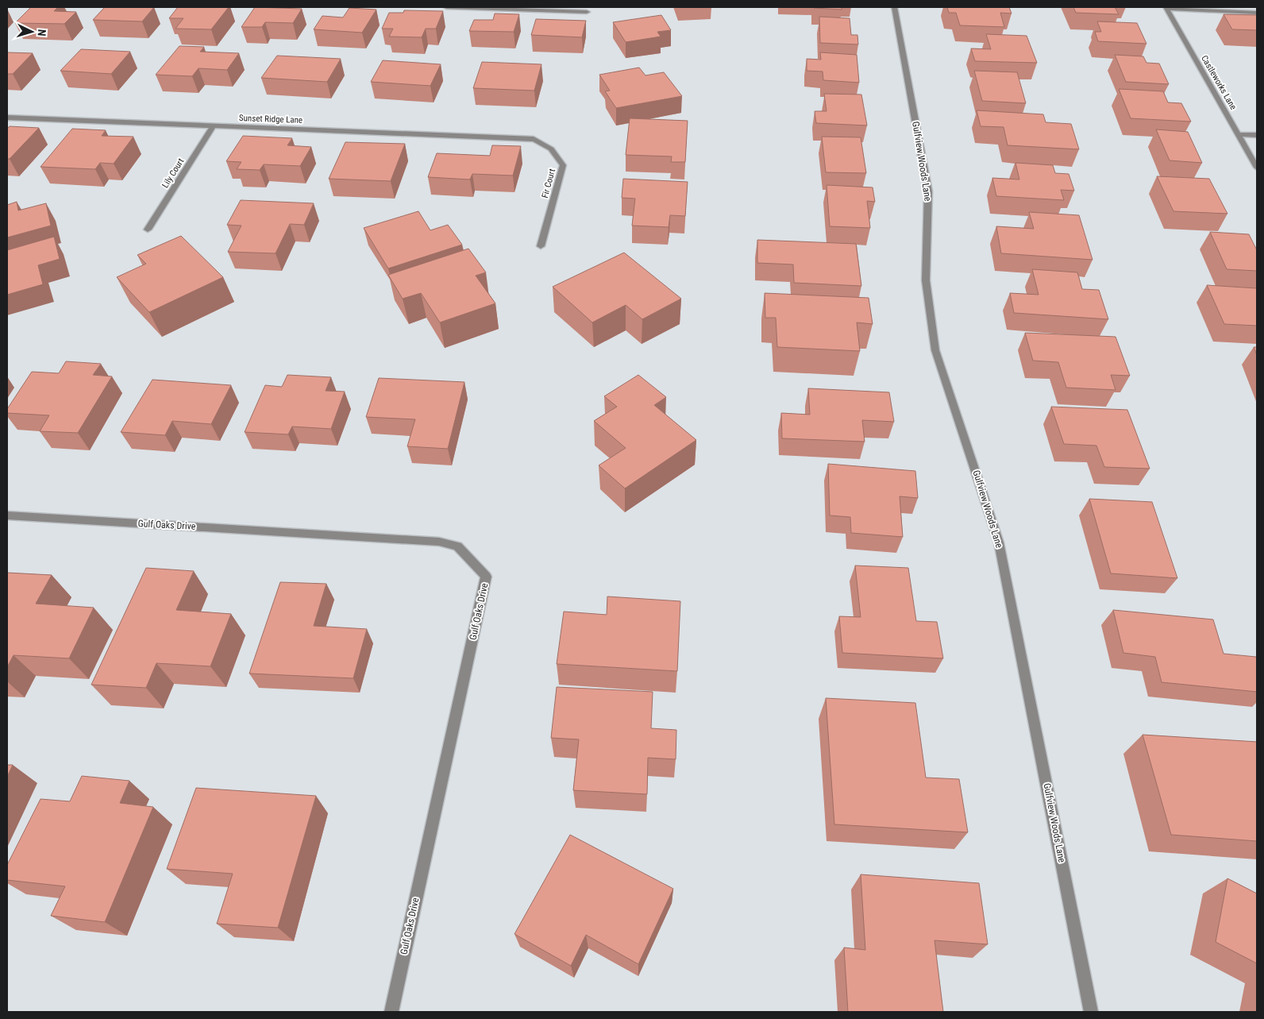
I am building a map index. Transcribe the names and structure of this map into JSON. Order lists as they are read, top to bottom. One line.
{"streets":{"street":["Castleworks Lane","Sunset Ridge Lane","Gulfview Woods Lane","Lily Court","Fir Court","Gulf Oaks Drive"]},"crossings":[["Sunset Ridge Lane","Lily Court"],["Sunset Ridge Lane","Fir Court"]],"north":"right"}
